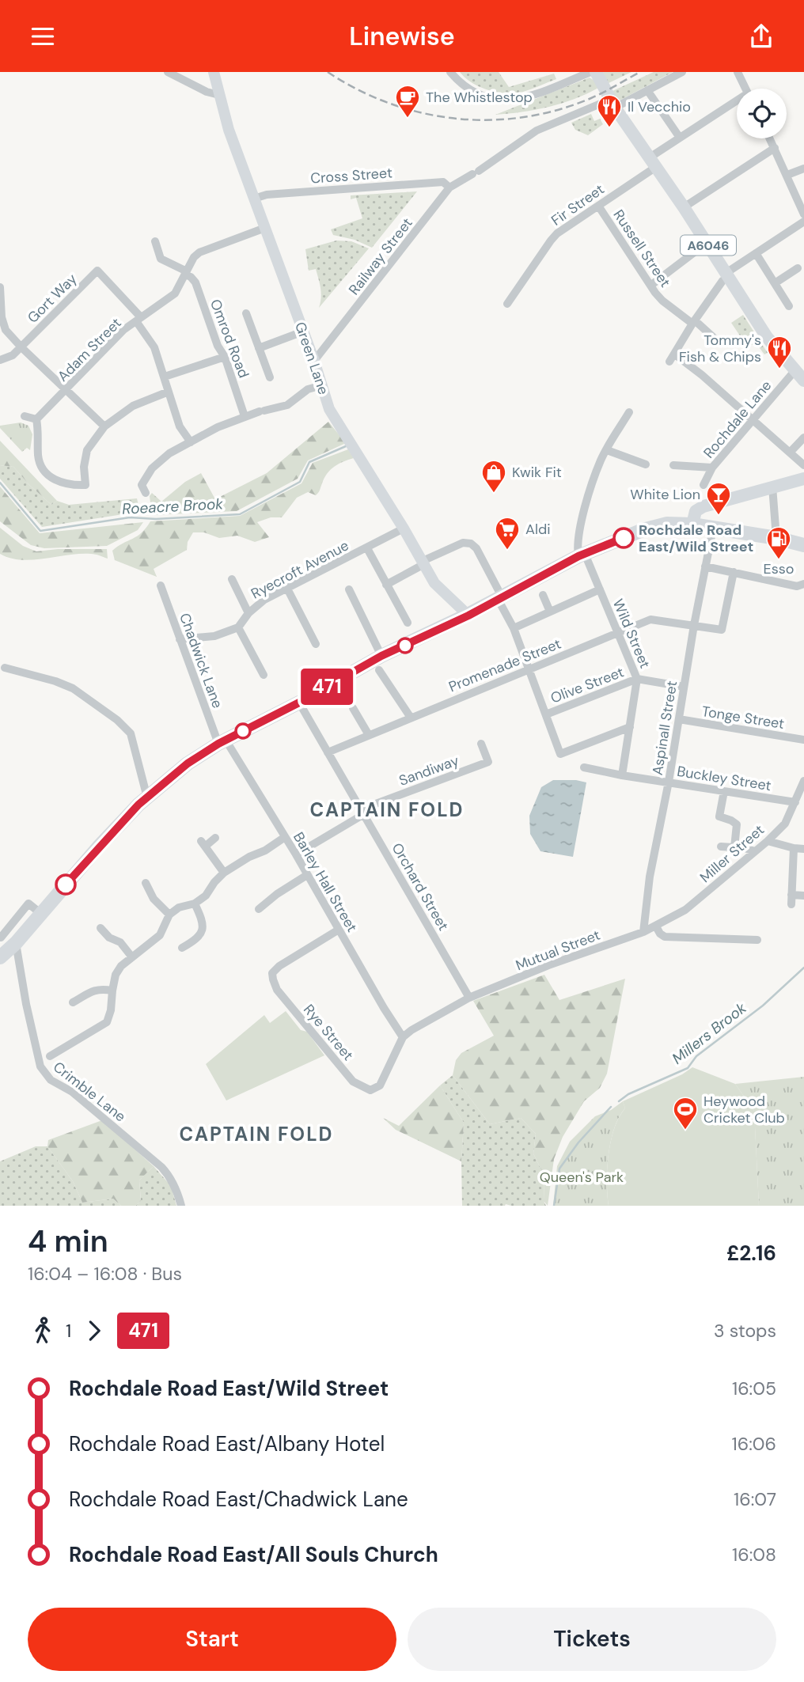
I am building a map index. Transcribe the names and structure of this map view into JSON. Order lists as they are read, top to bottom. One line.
{"streets":{"main road":["A6046"],"street":["Cross Street","Fir Street","Russell Street","Railway Street","Gort Way","Omrod Road","Adam Street","Green Lane","Rochdale Lane","Ryecroft Avenue","Wild Street","Chadwick Lane","Promenade Street","Olive Street","Tonge Street","Aspinall Street","Sandiway","Buckley Street","Miller Street","Barley Hall Street","Orchard Street","Mutual Street","Rye Street","Crimble Lane"]},"crossings":[["Cross Street","Railway Street"],["Cross Street","Green Lane"],["Fir Street","A6046"],["Fir Street","Russell Street"],["A6046","Railway Street"],["A6046","Rochdale Lane"],["Railway Street","Green Lane"],["Gort Way","Adam Street"],["Omrod Road","Adam Street"],["Adam Street","Green Lane"],["Green Lane","Ryecroft Avenue"],["Wild Street","Promenade Street"],["Wild Street","Olive Street"],["Wild Street","Buckley Street"],["Chadwick Lane","Barley Hall Street"],["Promenade Street","Aspinall Street"],["Promenade Street","Orchard Street"],["Tonge Street","Aspinall Street"],["Aspinall Street","Buckley Street"],["Aspinall Street","Mutual Street"],["Sandiway","Orchard Street"],["Buckley Street","Miller Street"],["Miller Street","Mutual Street"],["Barley Hall Street","Mutual Street"],["Barley Hall Street","Rye Street"],["Orchard Street","Mutual Street"],["Mutual Street","Rye Street"]],"districts":["CAPTAIN FOLD","CAPTAIN FOLD"],"water":["Roeacre Brook","Millers Brook"],"parks":["Queen's Park"],"places":{"cafe":["The Whistlestop"],"restaurant":["Il Vecchio","Tommy's Fish & Chips"],"shop":["Kwik Fit"],"bar":["White Lion"],"other":["Rochdale Road East/Wild Street"],"supermarket":["Aldi"],"fuel station":["Esso"],"sports":["Heywood Cricket Club"]},"lines":["bus line 471"],"page":{"header":"Linewise","on_map":"471","heading":["4 min","16:04 – 16:08 · Bus","£2.16"],"legs":["1","471","3 stops"],"list":[{"name":"Rochdale Road East/Wild Street","value":"16:05"},{"name":"Rochdale Road East/Albany Hotel","value":"16:06"},{"name":"Rochdale Road East/Chadwick Lane","value":"16:07"},{"name":"Rochdale Road East/All Souls Church","value":"16:08"}],"buttons":["Start","Tickets"]}}
